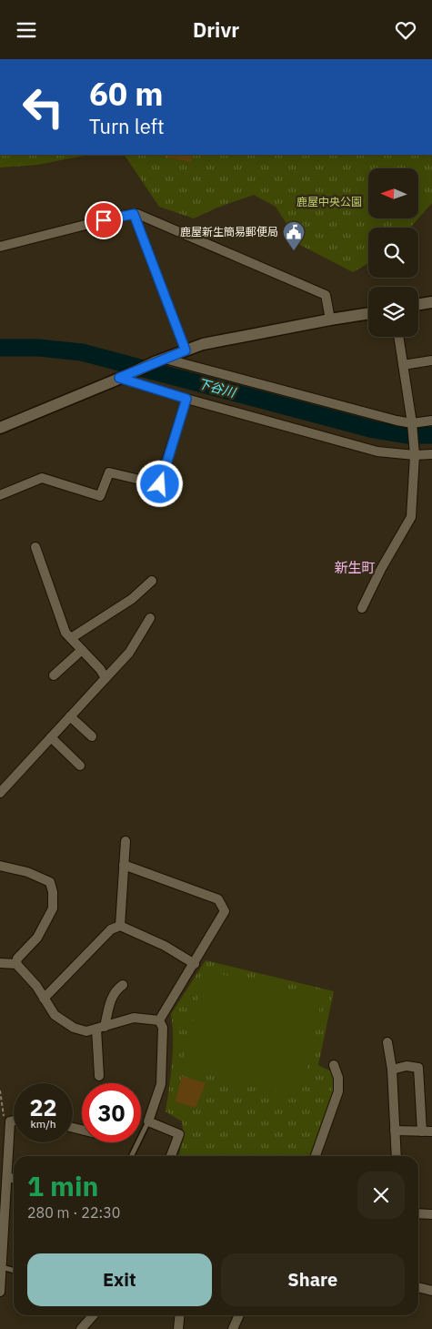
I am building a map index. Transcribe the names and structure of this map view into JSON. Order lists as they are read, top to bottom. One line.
{"districts":["新生町"],"water":["下谷川"],"parks":["鹿屋中央公園"],"places":{"public building":["鹿屋新生簡易郵便局"]},"north":"left","page":{"header":"Drivr","turn":["60 m","Turn left"],"speed":"22 km/h","limit":"30","heading":["1 min","280 m · 22:30"],"buttons":["Exit","Share"]}}
